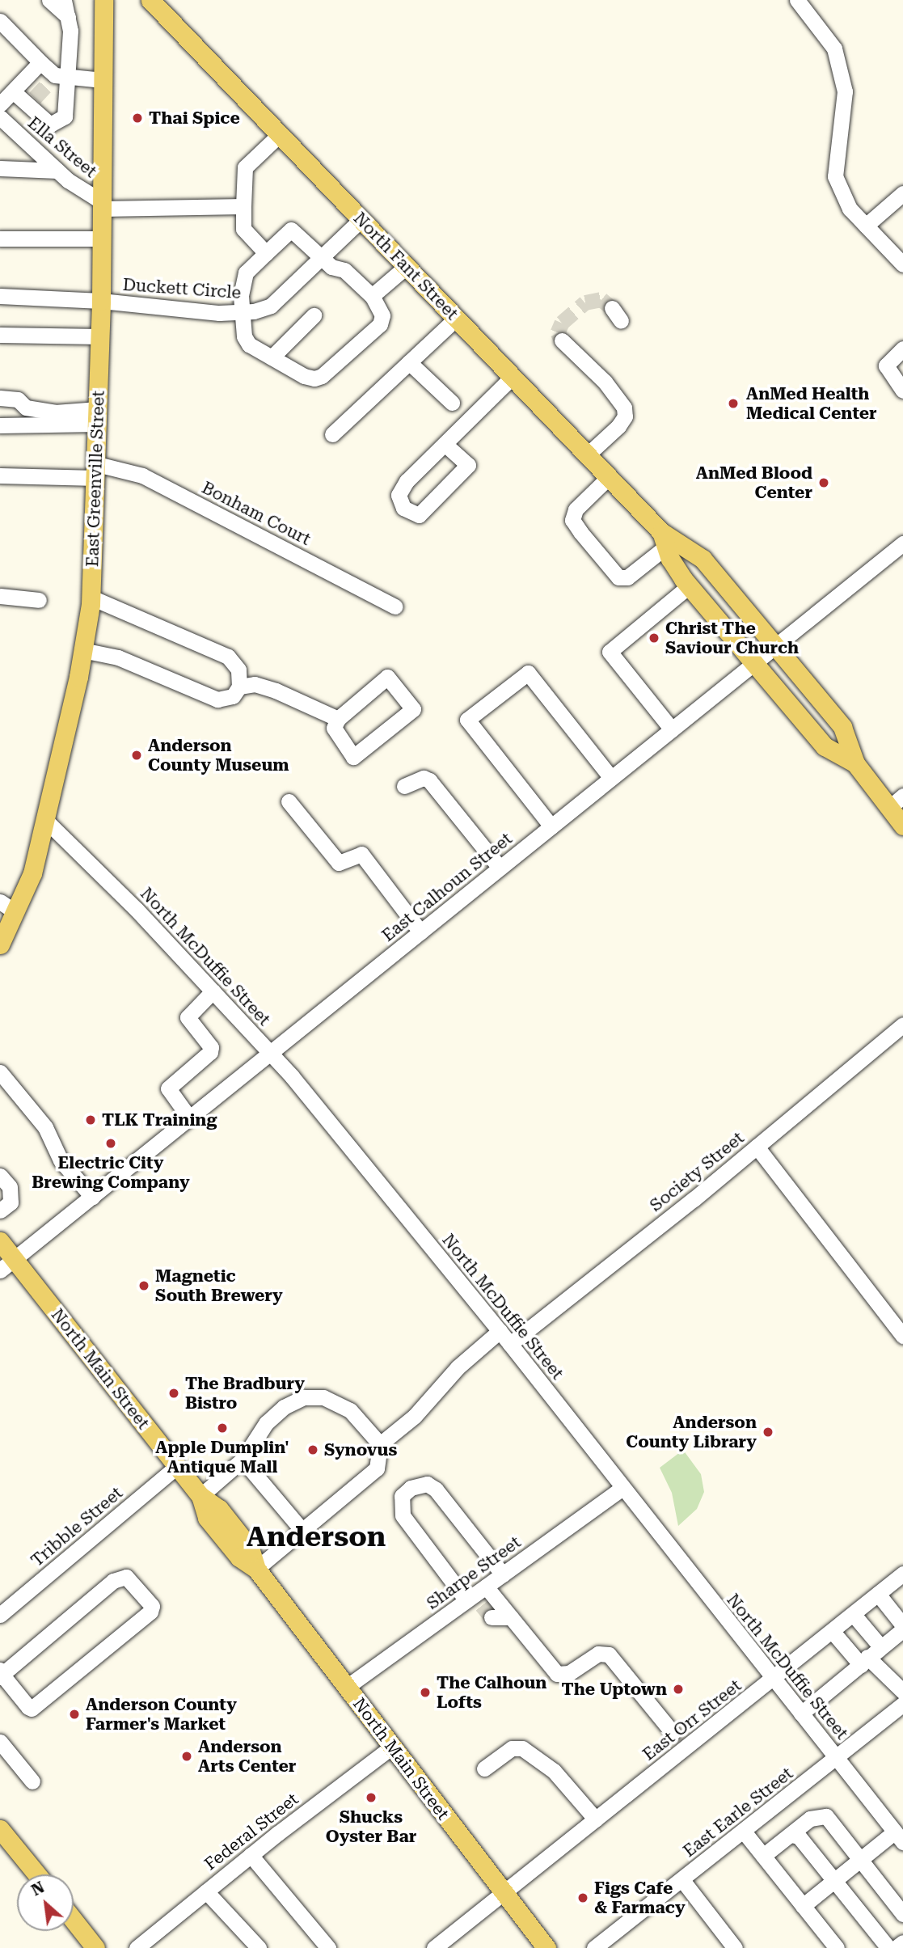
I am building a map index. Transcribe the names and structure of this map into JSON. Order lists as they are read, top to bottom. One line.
{"streets":{"main road":["North Fant Street","East Greenville Street","North Main Street"],"street":["Ella Street","Duckett Circle","Bonham Court","East Calhoun Street","North McDuffie Street","Society Street","Tribble Street","Sharpe Street","East Orr Street","East Earle Street","Federal Street"]},"crossings":[["Ella Street","East Greenville Street"],["North Fant Street","Duckett Circle"],["North Fant Street","East Calhoun Street"],["Duckett Circle","East Greenville Street"],["East Greenville Street","Bonham Court"],["East Greenville Street","North McDuffie Street"],["East Calhoun Street","North McDuffie Street"],["East Calhoun Street","North Main Street"],["North McDuffie Street","Society Street"],["North McDuffie Street","Sharpe Street"],["North McDuffie Street","East Orr Street"],["North McDuffie Street","East Earle Street"],["North Main Street","Tribble Street"],["North Main Street","Sharpe Street"],["North Main Street","East Orr Street"],["North Main Street","Federal Street"]],"districts":["Anderson"],"places":["Thai Spice","AnMed Health Medical Center","AnMed Blood Center","Christ The Saviour Church","Anderson County Museum","TLK Training","Electric City Brewing Company","Magnetic South Brewery","The Bradbury Bistro","Apple Dumplin' Antique Mall","Anderson County Library","Synovus","The Uptown","The Calhoun Lofts","Anderson County Farmer's Market","Anderson Arts Center","Shucks Oyster Bar","Figs Cafe & Farmacy"],"north":"top left"}
